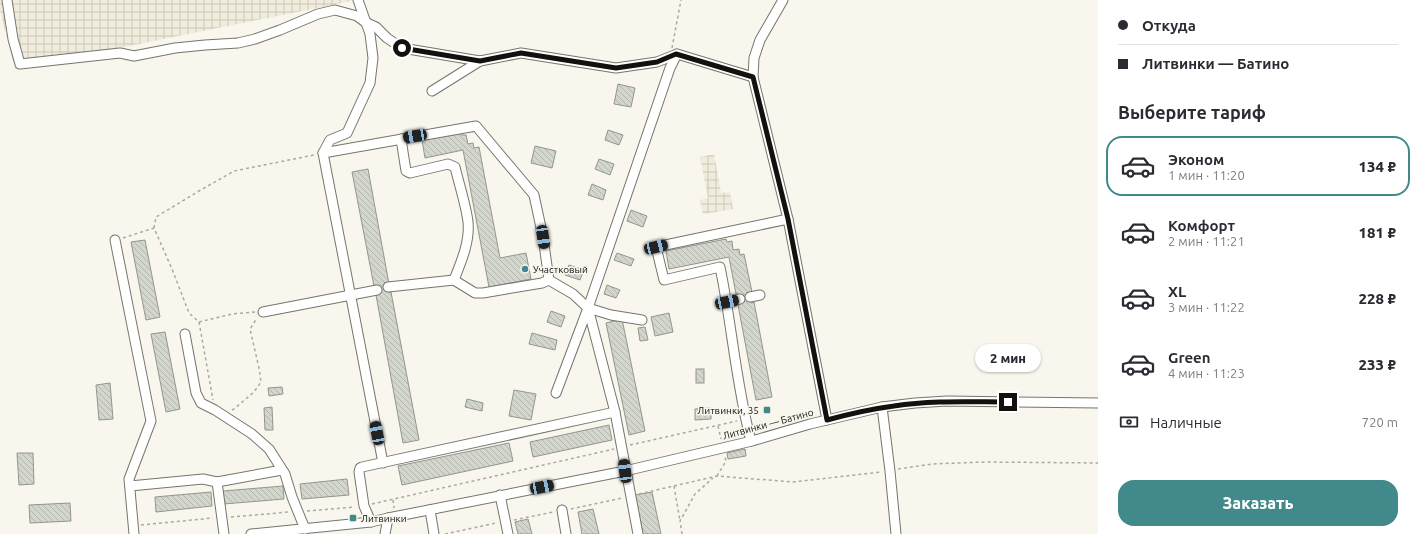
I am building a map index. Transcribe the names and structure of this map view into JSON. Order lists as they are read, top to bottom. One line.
{"streets":{"street":["Литвинки — Батино"]},"places":{"other":["Участковый"],"transit":["Литвинки, 35","Литвинки"]},"page":{"banner":["Откуда","Литвинки — Батино"],"heading":"Выберите тариф","list":[{"name":"Эконом","note":"1 мин · 11:20","value":"134 ₽"},{"name":"Комфорт","note":"2 мин · 11:21","value":"181 ₽"},{"name":"XL","note":"3 мин · 11:22","value":"228 ₽"},{"name":"Green","note":"4 мин · 11:23","value":"233 ₽"}],"bubble":"2 мин","pay":["Наличные","720 m"],"buttons":"Заказать"}}
